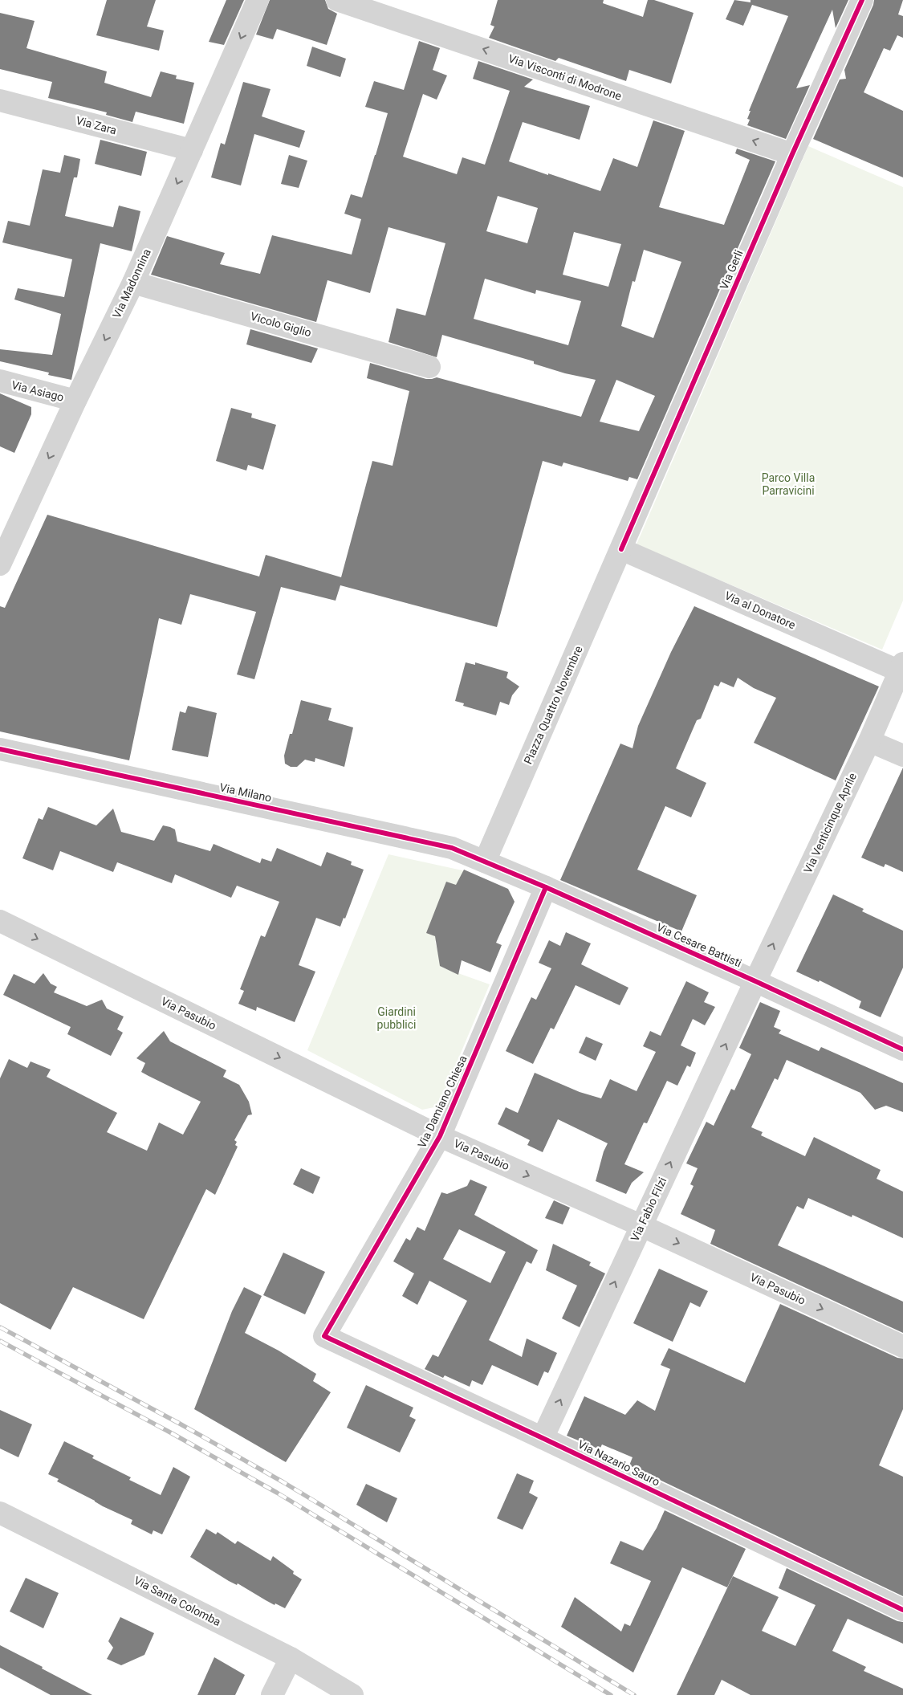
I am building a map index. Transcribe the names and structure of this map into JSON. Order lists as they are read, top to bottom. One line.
{"streets":{"street":["Via Visconti di Modrone","Via Zara","Via Gerli","Via Madonnina","Vicolo Giglio","Via Asiago","Via al Donatore","Piazza Quattro Novembre","Via Milano","Via Venticinque Aprile","Via Cesare Battisti","Via Pasubio","Via Damiano Chiesa","Via Fabio Filzi","Via Nazario Sauro","Via Santa Colomba"]},"crossings":[["Via Visconti di Modrone","Via Gerli"],["Via Zara","Via Madonnina"],["Via Gerli","Via al Donatore"],["Via Gerli","Piazza Quattro Novembre"],["Via Madonnina","Vicolo Giglio"],["Via Madonnina","Via Asiago"],["Via al Donatore","Piazza Quattro Novembre"],["Via al Donatore","Via Venticinque Aprile"],["Piazza Quattro Novembre","Via Milano"],["Piazza Quattro Novembre","Via Cesare Battisti"],["Via Milano","Via Cesare Battisti"],["Via Venticinque Aprile","Via Cesare Battisti"],["Via Venticinque Aprile","Via Fabio Filzi"],["Via Cesare Battisti","Via Damiano Chiesa"],["Via Cesare Battisti","Via Fabio Filzi"],["Via Pasubio","Via Damiano Chiesa"],["Via Pasubio","Via Fabio Filzi"],["Via Damiano Chiesa","Via Nazario Sauro"],["Via Fabio Filzi","Via Nazario Sauro"]],"one_way":["Via Visconti di Modrone","Via Madonnina","Via Venticinque Aprile","Via Pasubio","Via Fabio Filzi"],"parks":["Parco Villa Parravicini","Giardini pubblici"]}
